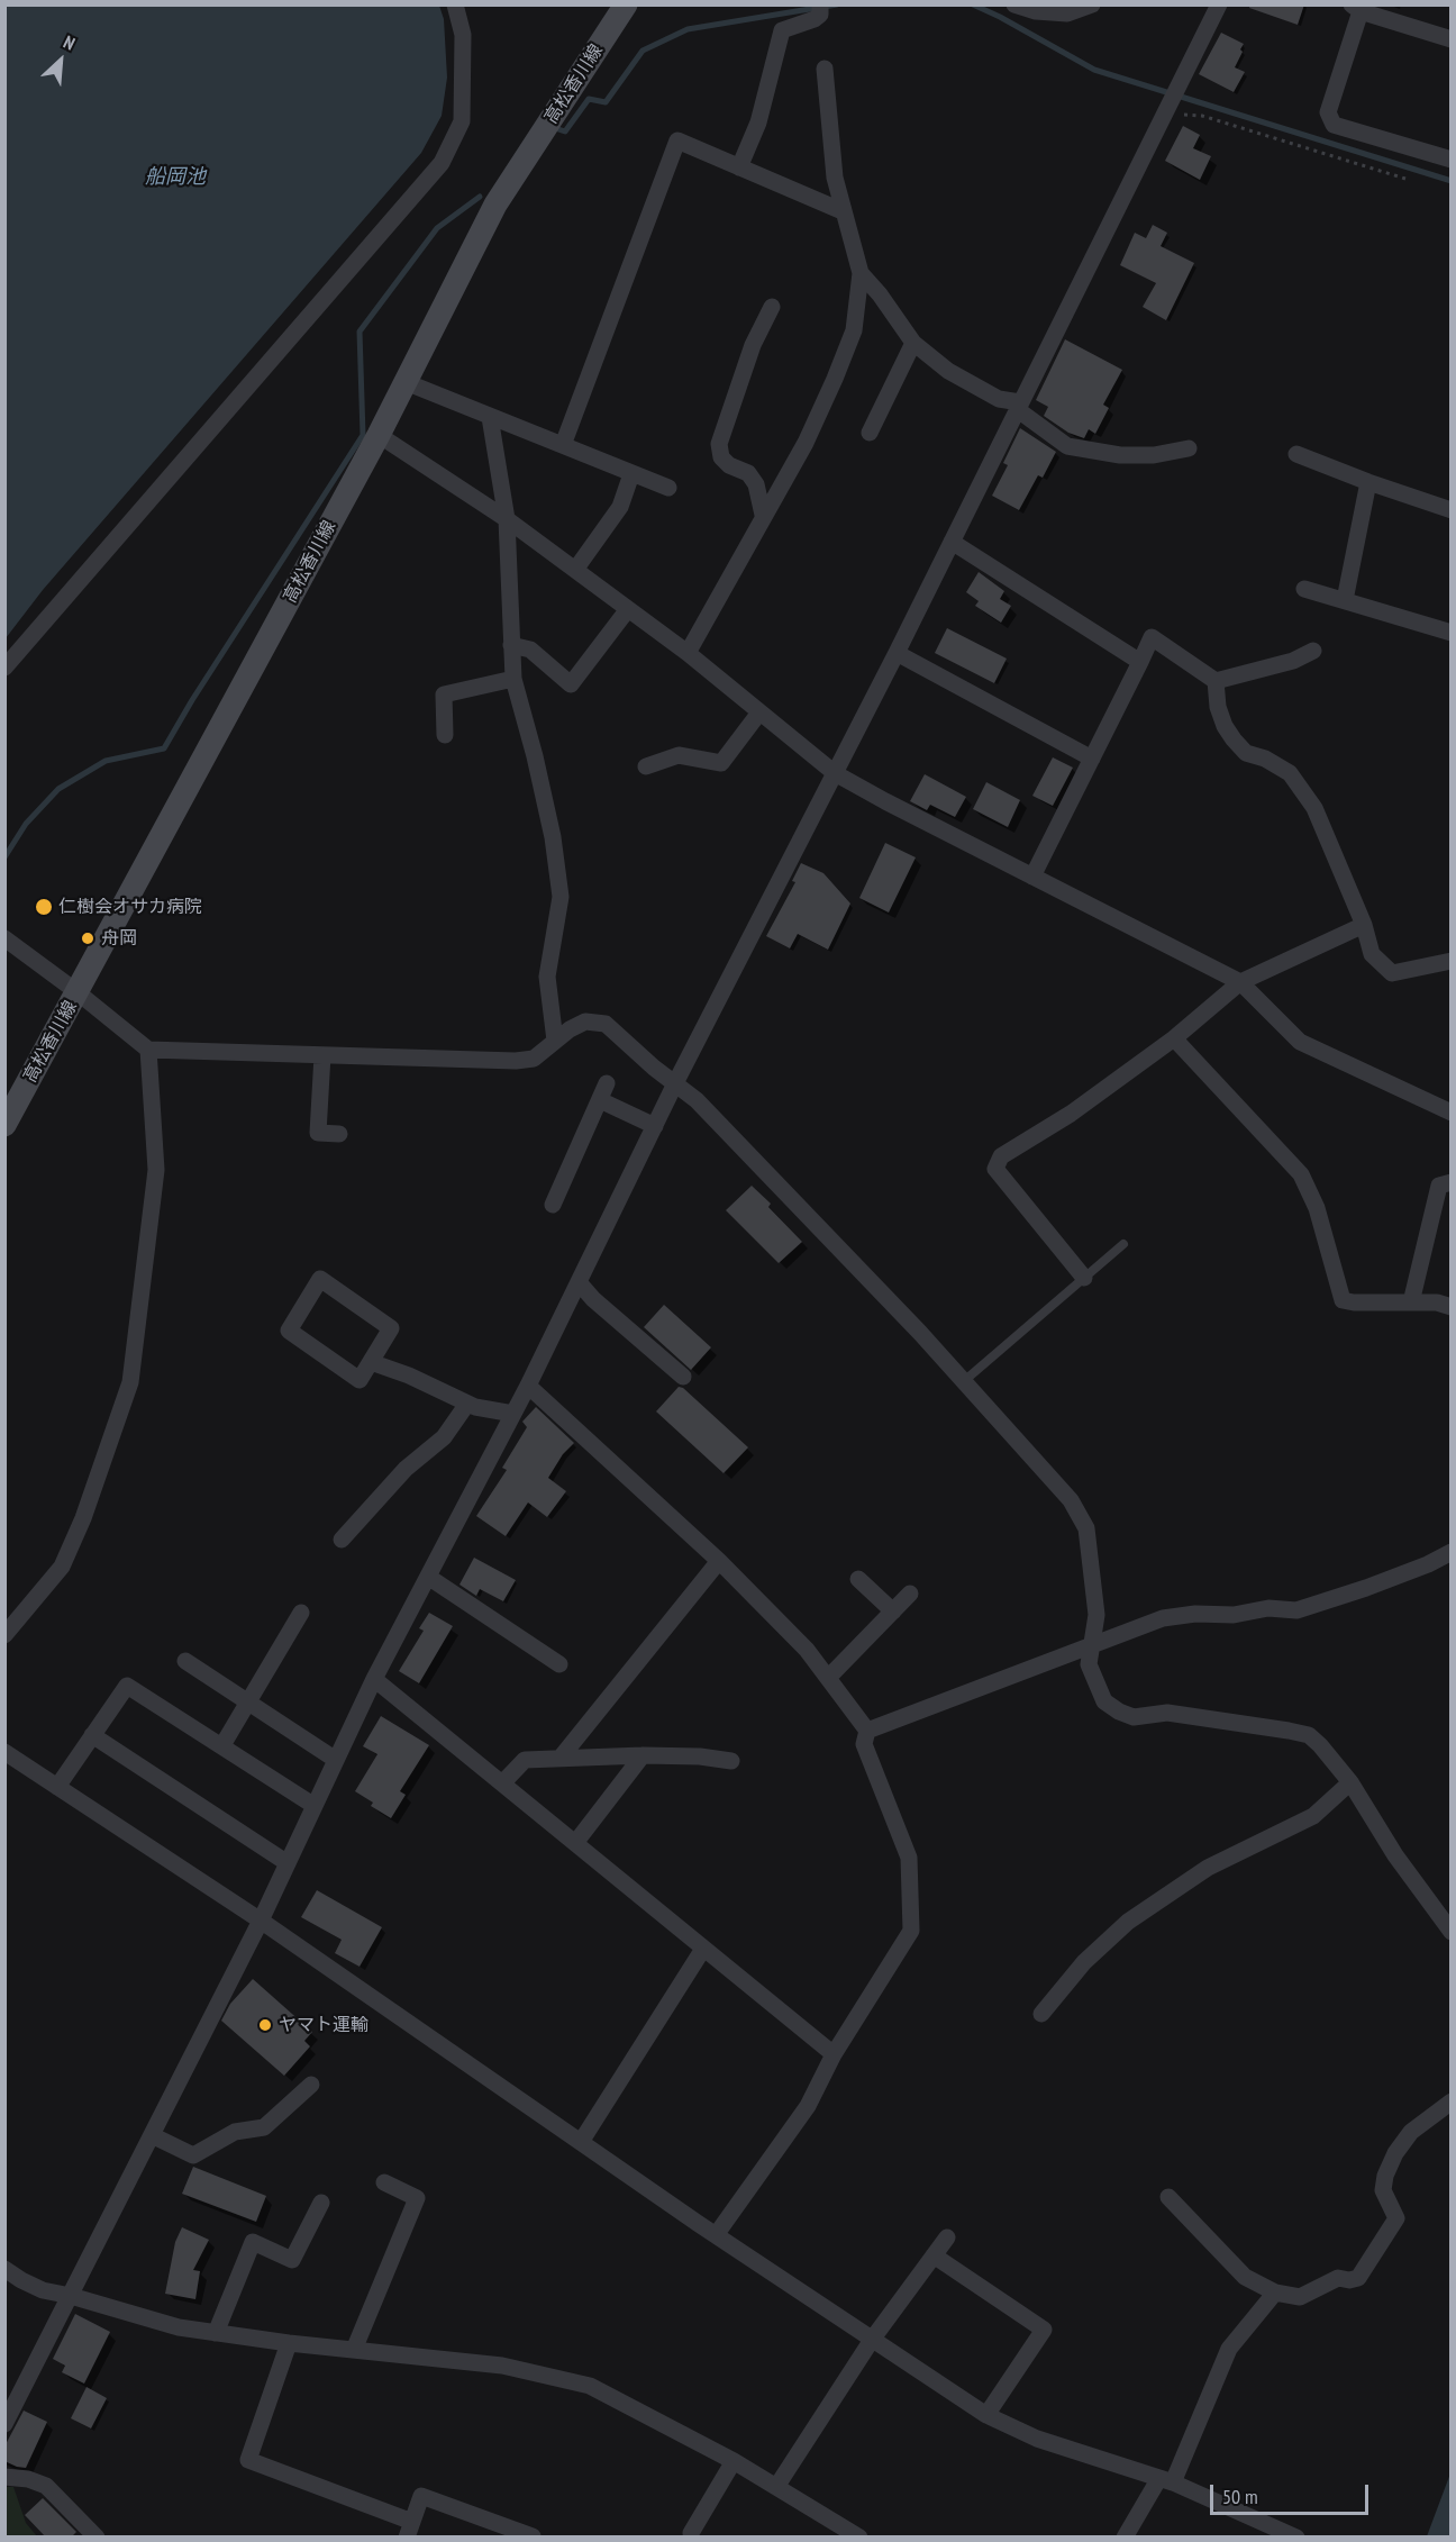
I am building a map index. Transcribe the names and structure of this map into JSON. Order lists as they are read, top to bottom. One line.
{"streets":{"main road":["高松香川線"]},"water":["船岡池"],"places":["仁樹会オサカ病院","舟岡","ヤマト運輸"],"scale_bar":"50 m","north":"top right"}
